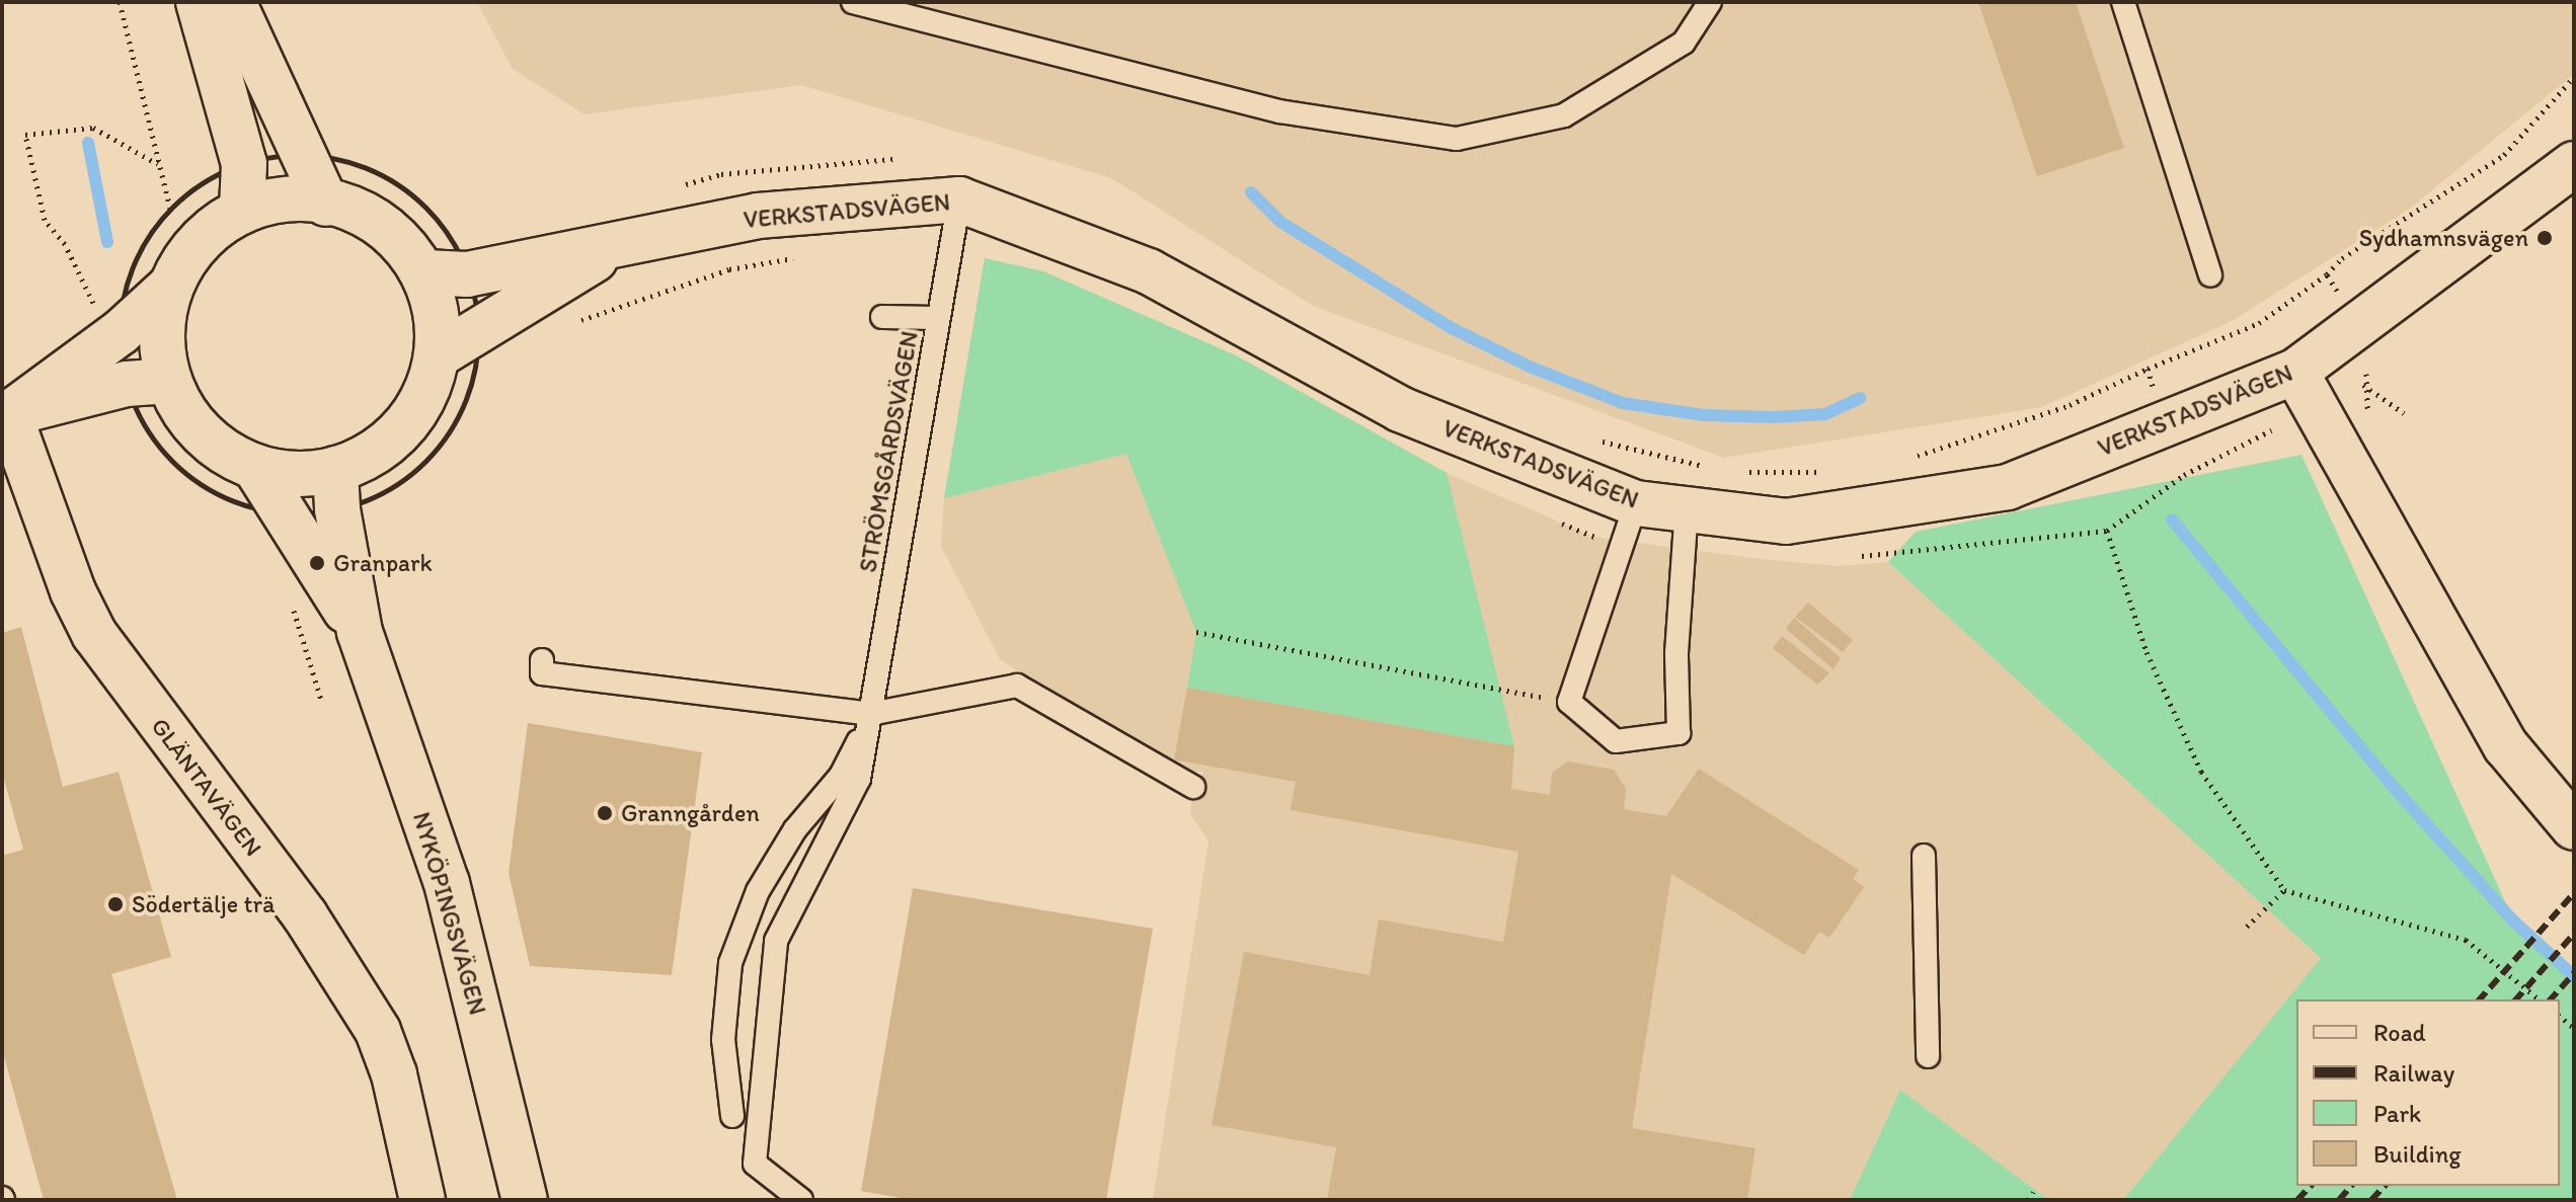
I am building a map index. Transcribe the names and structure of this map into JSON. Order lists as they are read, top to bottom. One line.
{"streets":{"main road":["VERKSTADSVÄGEN","GLÄNTAVÄGEN","NYKÖPINGSVÄGEN"],"lane":["STRÖMSGÅRDSVÄGEN"]},"crossings":[["VERKSTADSVÄGEN","STRÖMSGÅRDSVÄGEN"]],"places":["Sydhamnsvägen","Granpark","Granngården","Södertälje trä"],"legend":["Road","Railway","Park","Building"]}
